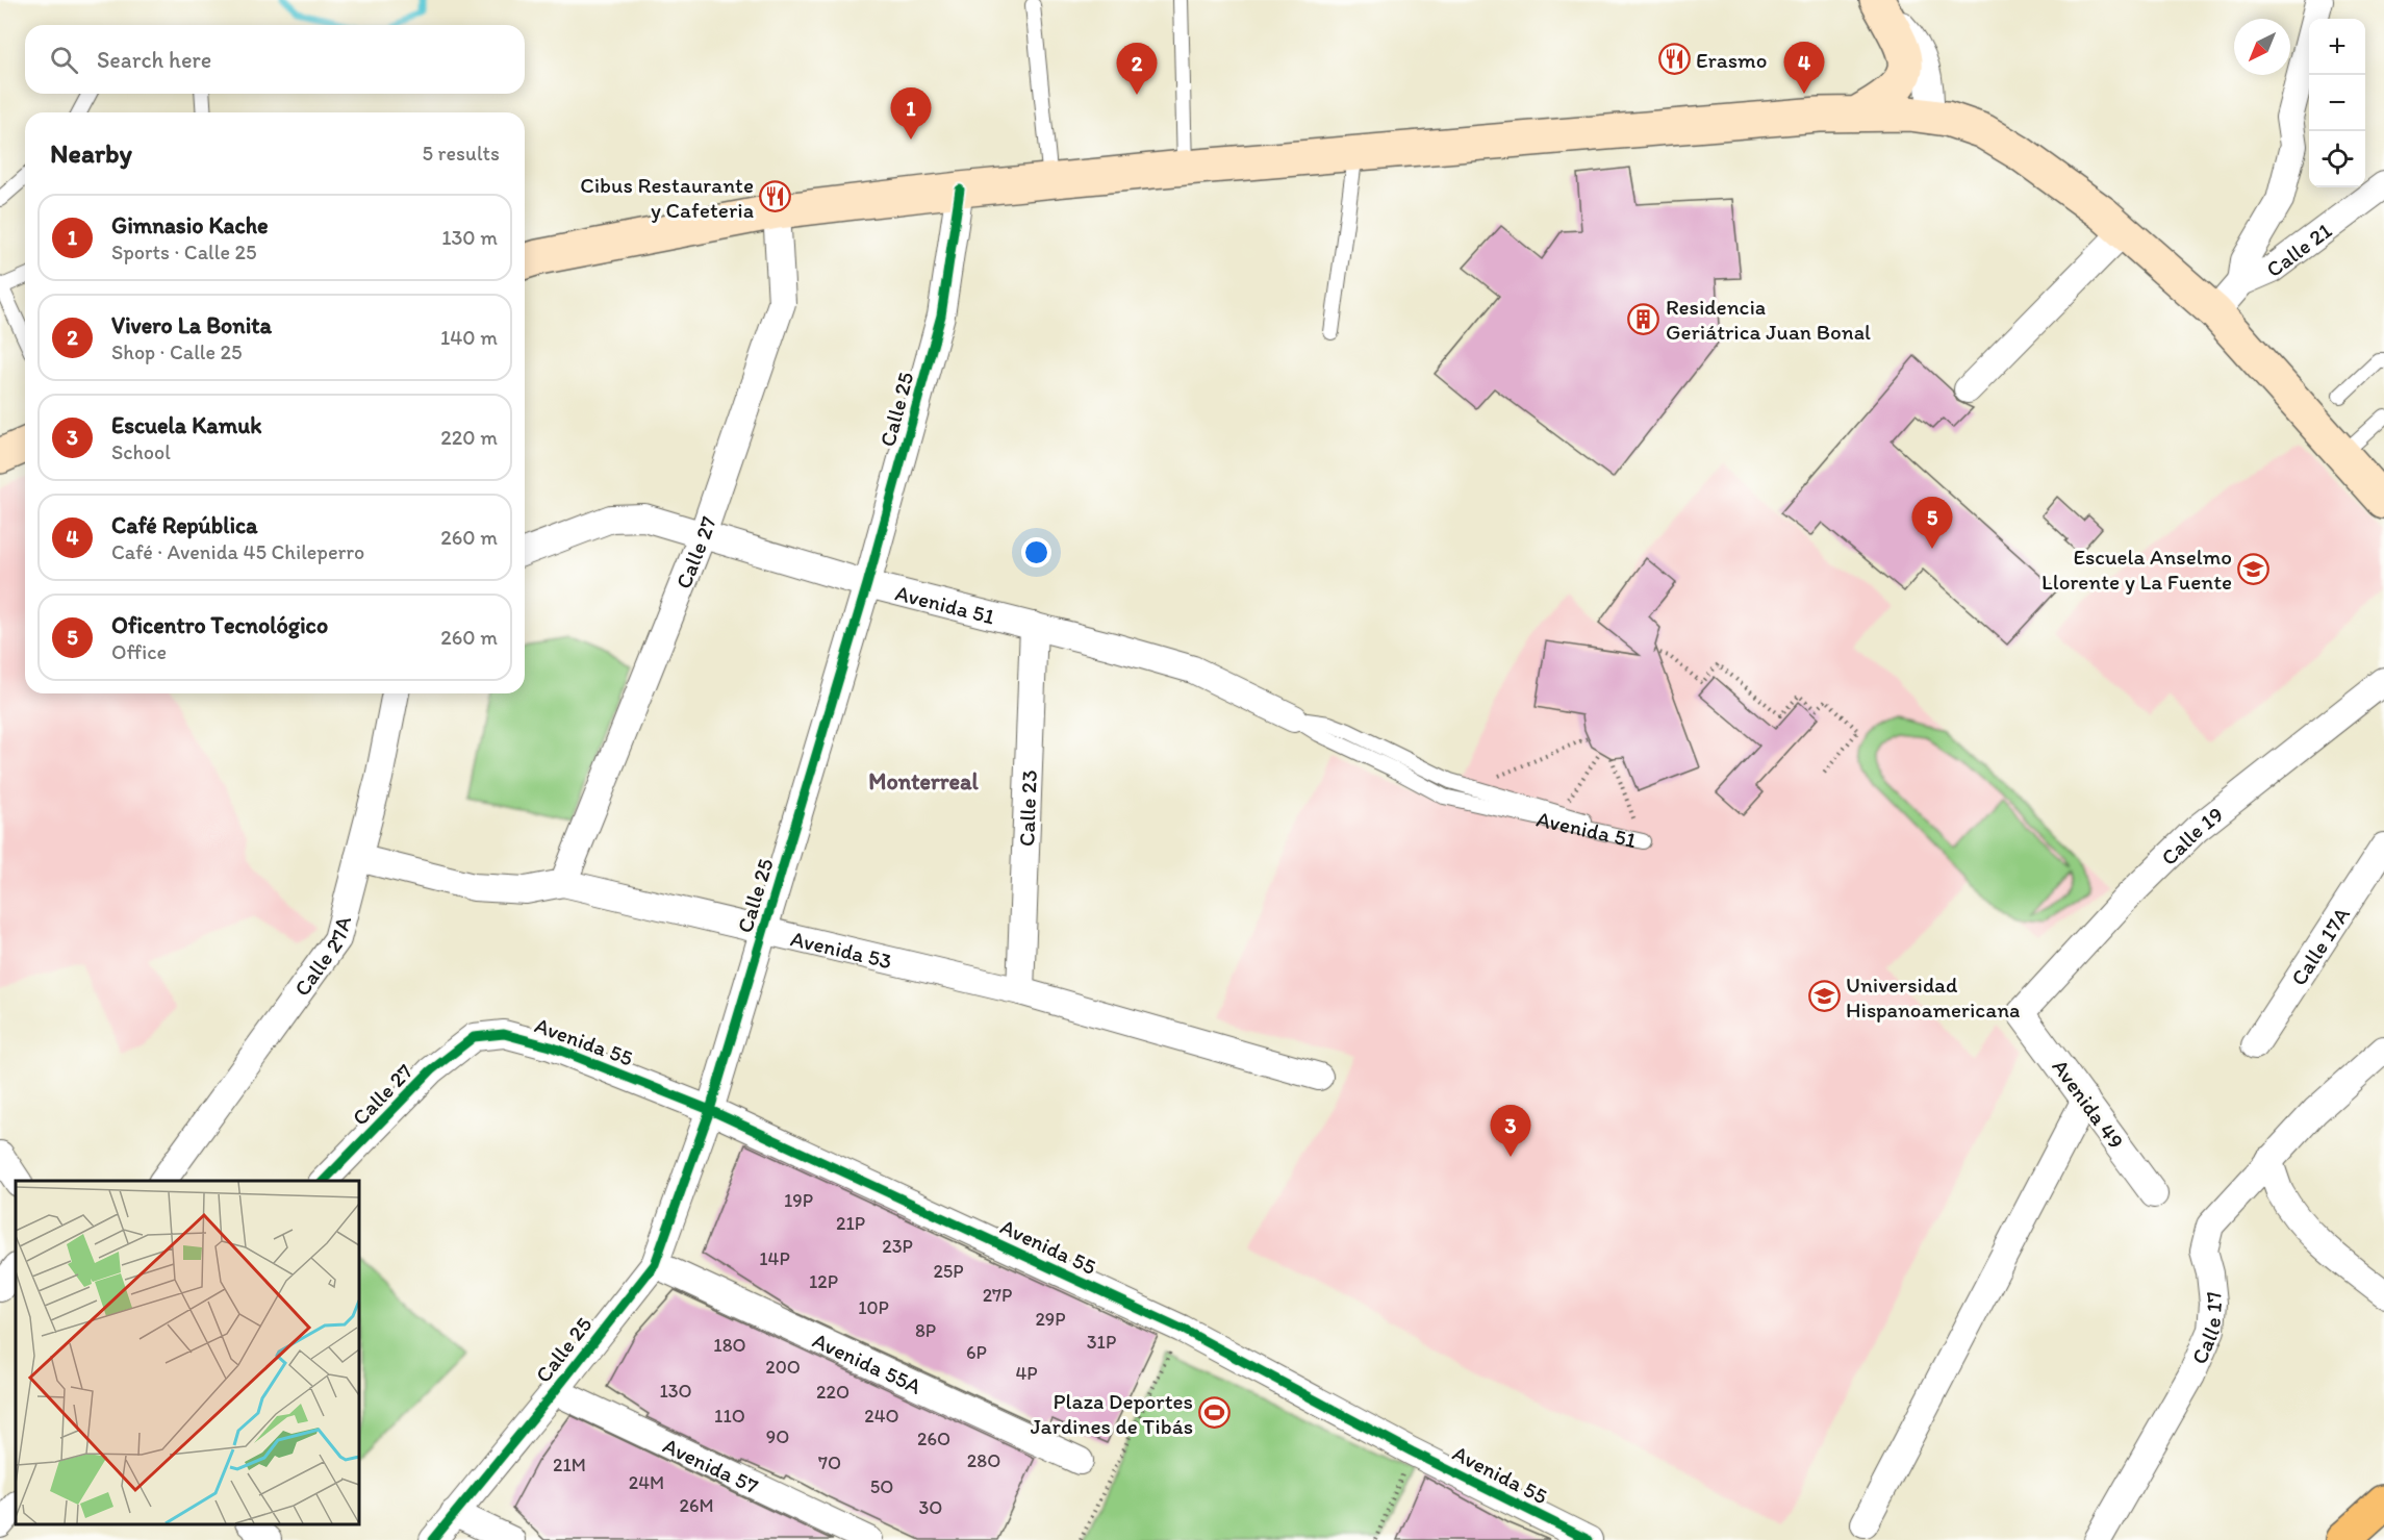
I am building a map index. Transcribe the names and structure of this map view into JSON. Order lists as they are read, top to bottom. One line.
{"streets":{"street":["Calle 21","Calle 25","Calle 27","Avenida 51","Calle 23","Calle 19","Calle 17A","Avenida 53","Calle 27A","Avenida 55","Avenida 49","Calle 17","Avenida 55A","Avenida 57"]},"crossings":[["Calle 25","Avenida 51"],["Calle 25","Avenida 53"],["Calle 25","Avenida 55"],["Calle 25","Avenida 55A"],["Calle 25","Avenida 57"],["Calle 27","Avenida 51"],["Calle 27","Avenida 53"],["Calle 27","Avenida 55"],["Avenida 51","Calle 23"],["Calle 23","Avenida 53"],["Calle 19","Avenida 49"],["Avenida 53","Calle 27A"]],"districts":["Monterreal"],"places":{"restaurant":["Erasmo","Cibus Restaurante y Cafeteria"],"building":["Residencia Geriátrica Juan Bonal"],"school or university":["Escuela Anselmo Llorente y La Fuente","Universidad Hispanoamericana"],"sports":["Plaza Deportes Jardines de Tibás"]},"house_numbers":["19P","21P","23P","14P","25P","12P","27P","10P","29P","8P","31P","18O","6P","20O","4P","13O","22O","11O","24O","9O","26O","28O","7O","21M","24M","5O","26M","3O"],"north":"bottom left","page":{"map_buttons":["+","−"],"search":"Search here","pins":["4","2","1","5","3"],"heading":["Nearby","5 results"],"list":[{"mark":"1","name":"Gimnasio Kache","note":"Sports · Calle 25","value":"130 m"},{"mark":"2","name":"Vivero La Bonita","note":"Shop · Calle 25","value":"140 m"},{"mark":"3","name":"Escuela Kamuk","note":"School","value":"220 m"},{"mark":"4","name":"Café República","note":"Café · Avenida 45 Chileperro","value":"260 m"},{"mark":"5","name":"Oficentro Tecnológico","note":"Office","value":"260 m"}]}}
